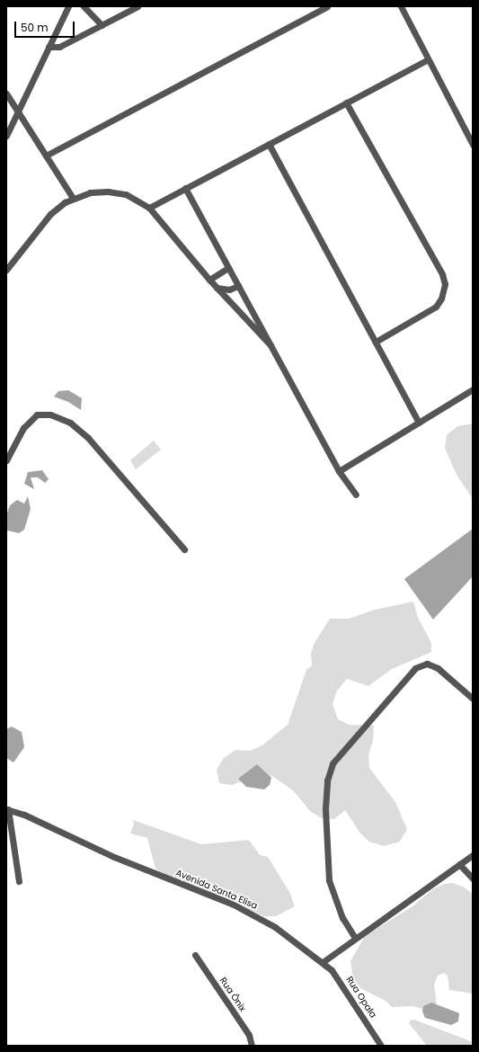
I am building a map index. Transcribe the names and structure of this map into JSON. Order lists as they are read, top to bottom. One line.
{"streets":{"street":["Avenida Santa Elisa","Rua Ônix","Rua Opala"]},"crossings":[["Avenida Santa Elisa","Rua Opala"]],"scale_bar":"50 m"}
